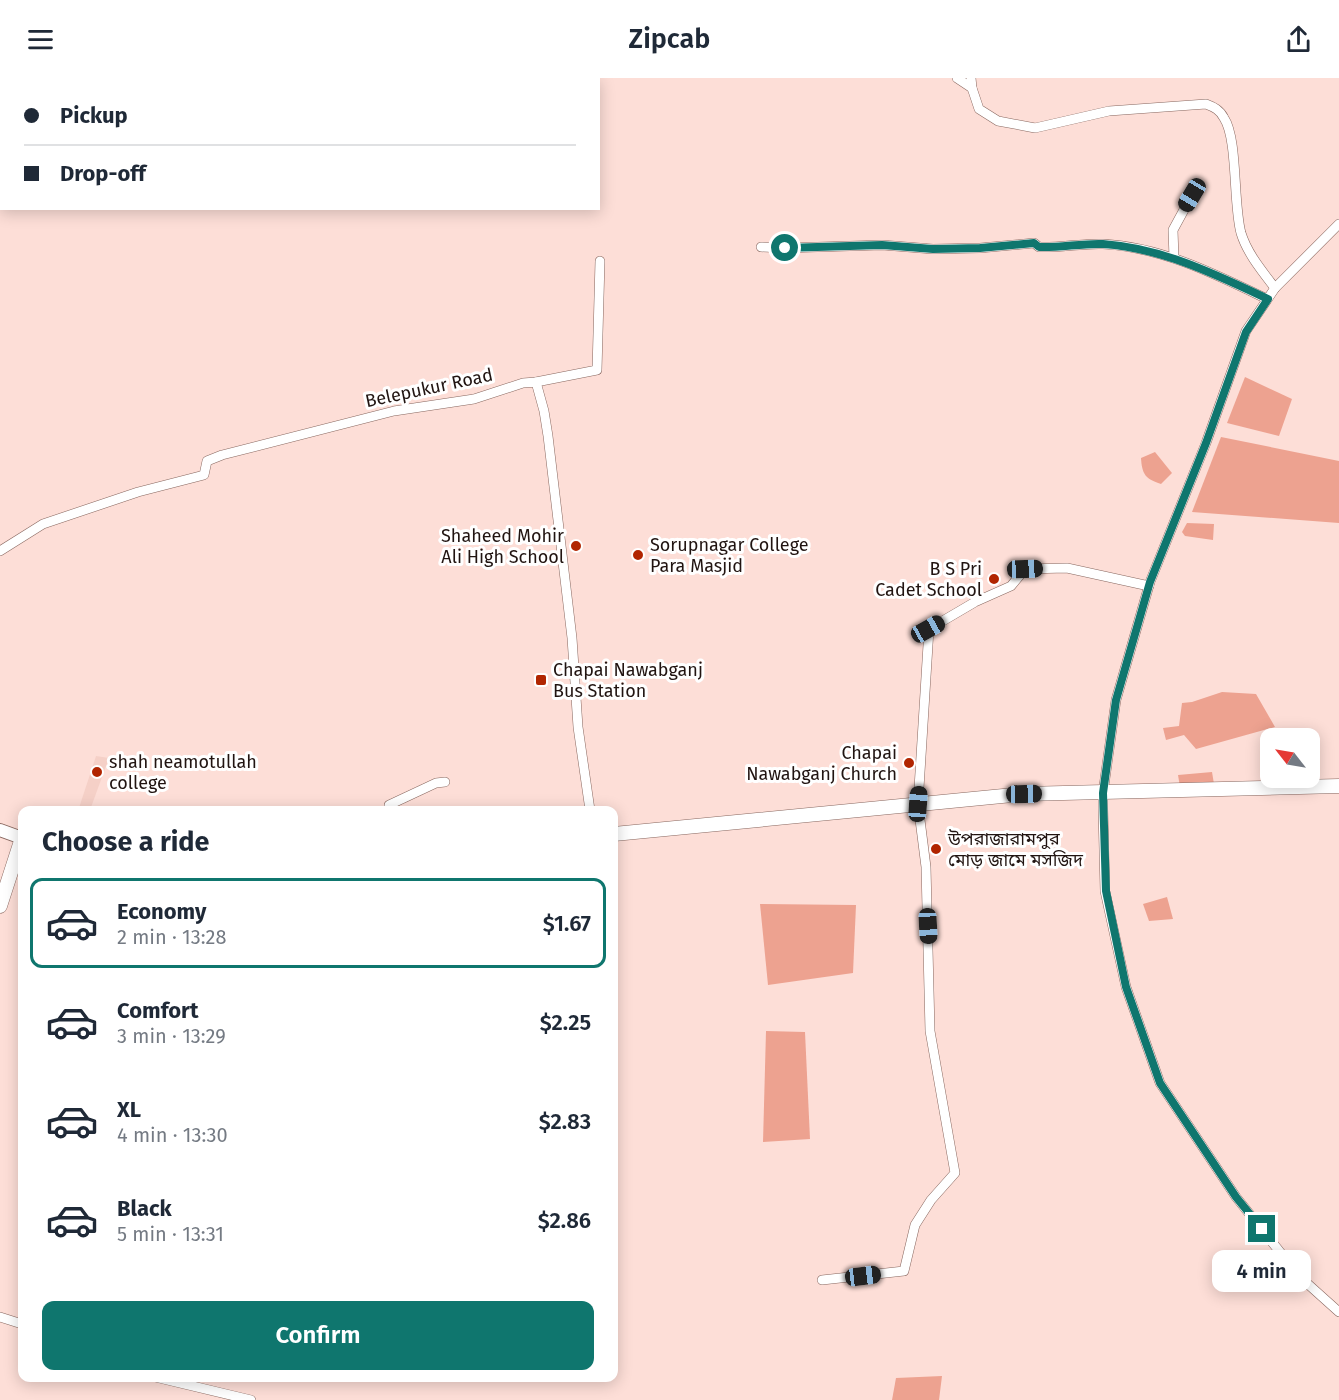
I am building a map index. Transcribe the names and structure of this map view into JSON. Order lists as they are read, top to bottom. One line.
{"streets":{"street":["Belepukur Road"]},"places":{"other":["Shaheed Mohir Ali High School","Sorupnagar College Para Masjid","B S Pri Cadet School","Chapai Nawabganj Church","shah neamotullah college","উপরাজারামপুর মোড় জামে মসজিদ"],"transit":["Chapai Nawabganj Bus Station"]},"north":"top left","page":{"header":"Zipcab","banner":["Pickup","Drop-off"],"heading":"Choose a ride","list":[{"name":"Economy","note":"2 min · 13:28","value":"$1.67"},{"name":"Comfort","note":"3 min · 13:29","value":"$2.25"},{"name":"XL","note":"4 min · 13:30","value":"$2.83"},{"name":"Black","note":"5 min · 13:31","value":"$2.86"}],"bubble":"4 min","buttons":"Confirm"}}
